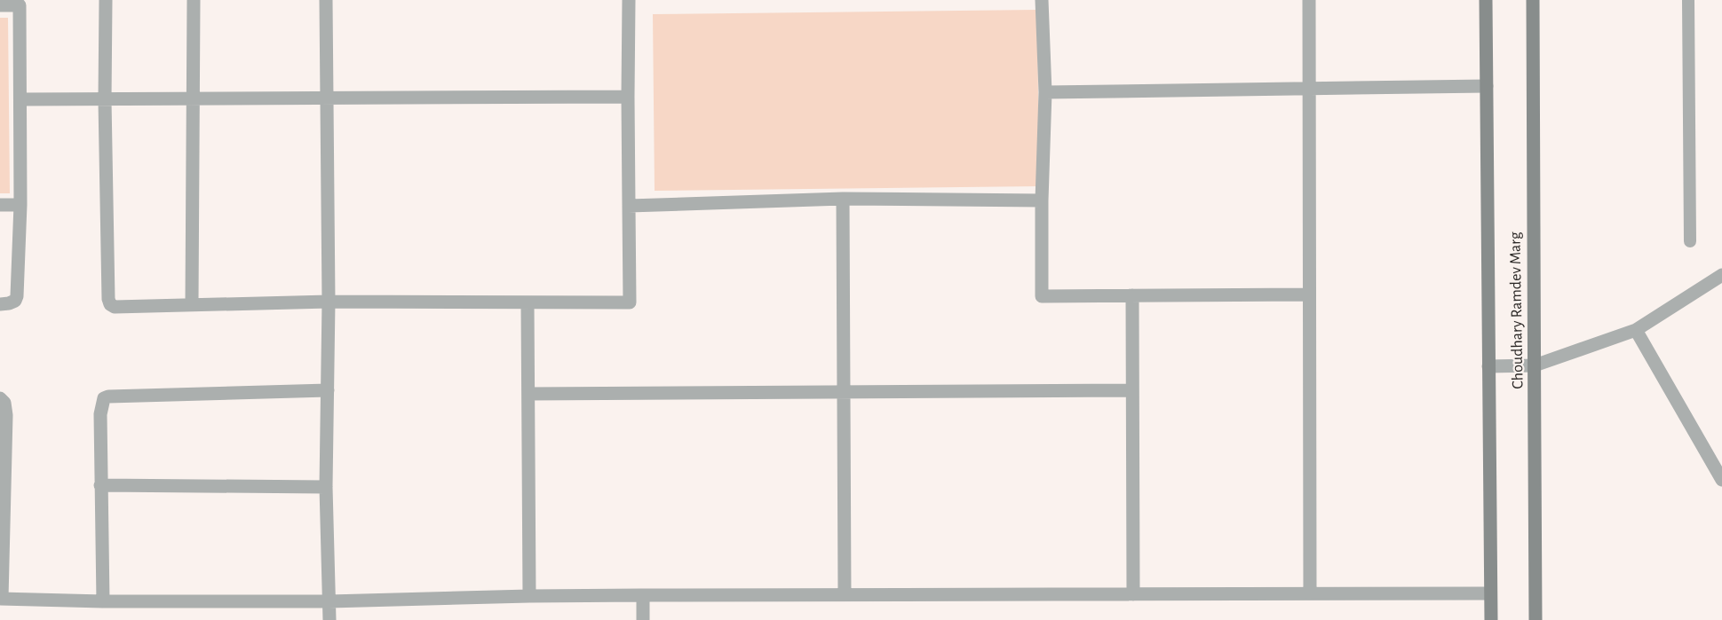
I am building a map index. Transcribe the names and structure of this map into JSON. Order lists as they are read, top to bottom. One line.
{"streets":{"street":["Choudhary Ramdev Marg"]}}
